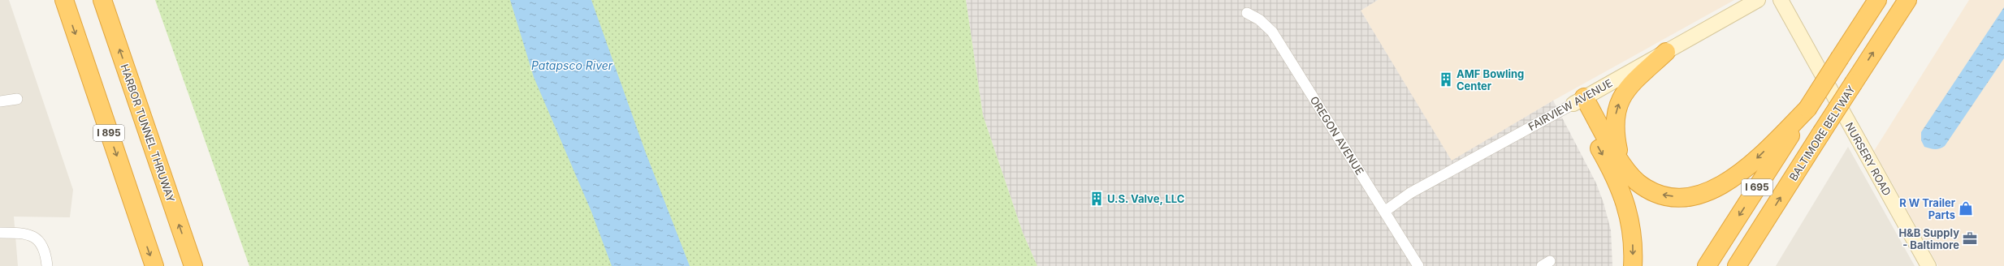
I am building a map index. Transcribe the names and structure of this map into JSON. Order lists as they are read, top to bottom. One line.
{"streets":{"highway":["I 895","HARBOR TUNNEL THRUWAY","BALTIMORE BELTWAY","I 695"],"main road":["FAIRVIEW AVENUE","NURSERY ROAD"],"street":["OREGON AVENUE"]},"crossings":[["FAIRVIEW AVENUE","OREGON AVENUE"]],"water":["Patapsco River"],"places":{"building":["AMF Bowling Center","U.S. Valve, LLC"],"shop":["R W Trailer Parts"],"office":["H&B Supply - Baltimore"]}}
